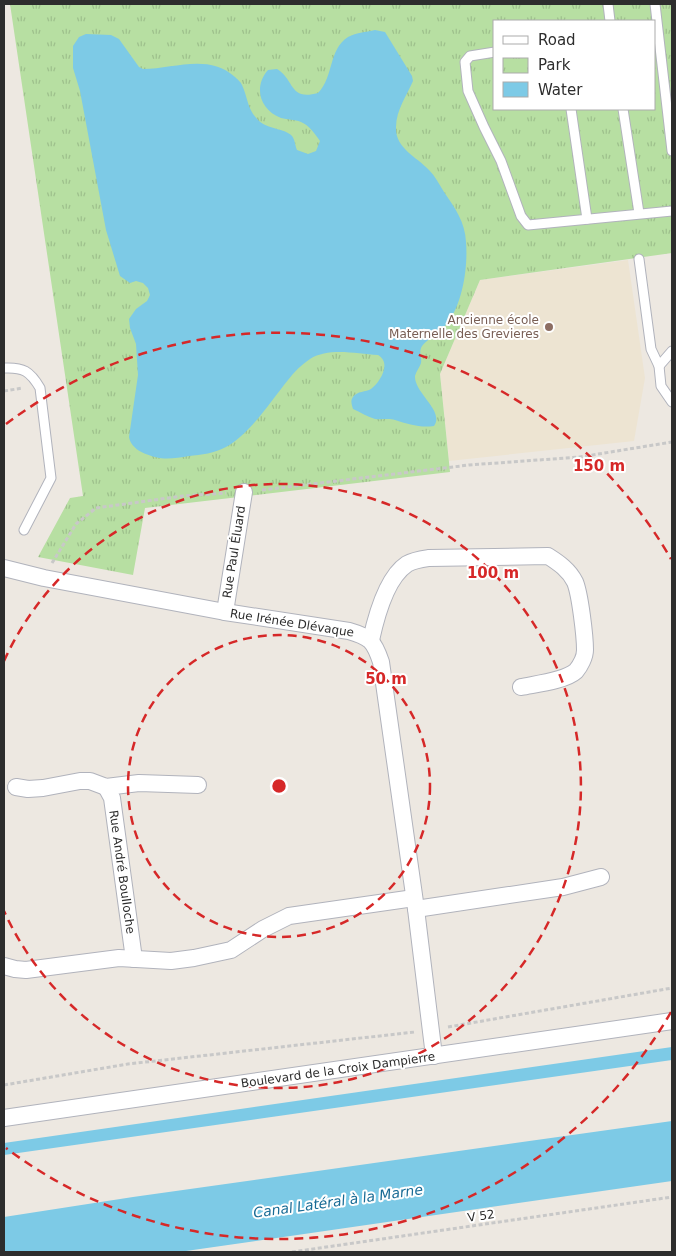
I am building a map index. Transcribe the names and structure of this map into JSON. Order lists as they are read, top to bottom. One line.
{"streets":{"street":["Rue Paul Éluard","Rue Irénée Dlévaque","Rue André Boulloche","Boulevard de la Croix Dampierre"],"path":["V 52"]},"crossings":[["Rue Paul Éluard","Rue Irénée Dlévaque"],["Rue Irénée Dlévaque","Boulevard de la Croix Dampierre"]],"water":["Canal Latéral à la Marne"],"places":["Ancienne école Maternelle des Grevieres"],"legend":["Road","Park","Water"],"rings":["150 m","100 m","50 m"]}
